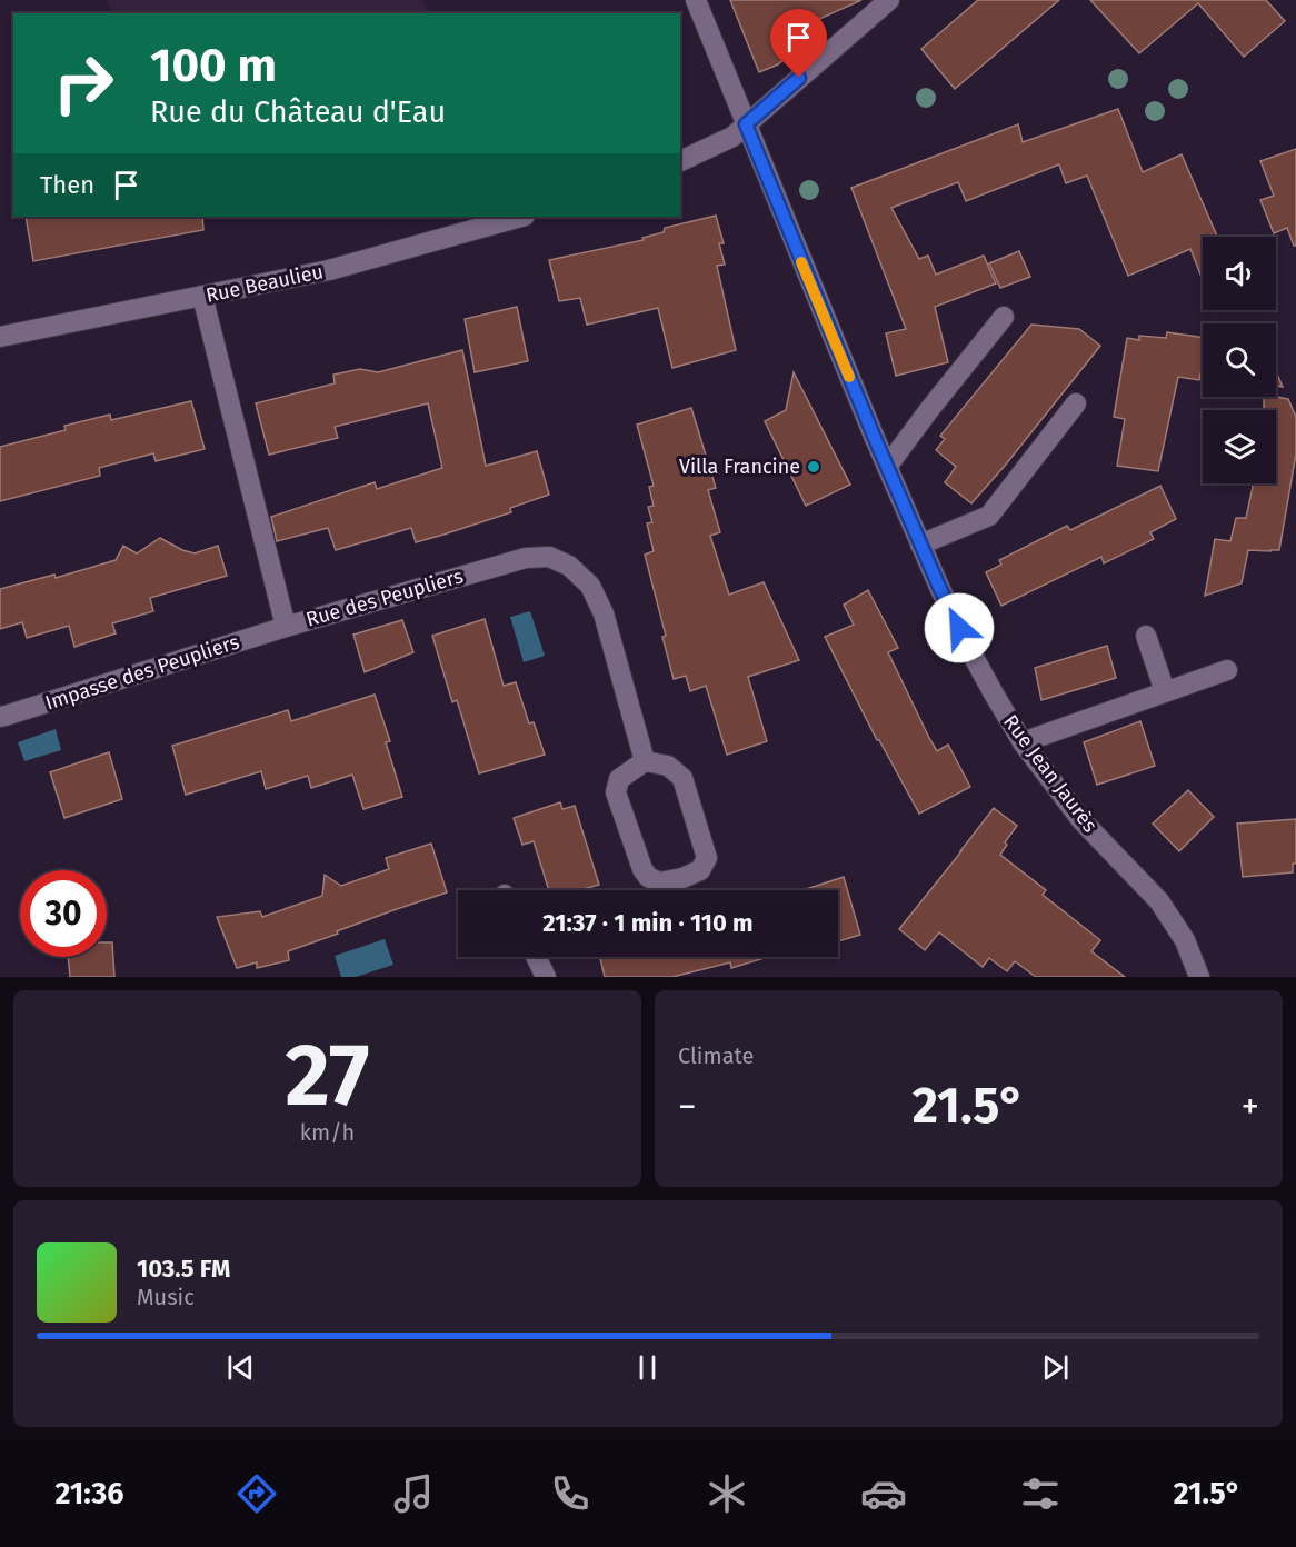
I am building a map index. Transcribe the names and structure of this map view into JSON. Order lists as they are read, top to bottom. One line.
{"streets":{"street":["Rue Beaulieu","Rue des Peupliers","Impasse des Peupliers","Rue Jean Jaurès"]},"crossings":[["Rue Beaulieu","Rue des Peupliers"],["Rue des Peupliers","Impasse des Peupliers"]],"places":["Villa Francine"],"page":{"turn":["100 m","Rue du Château d'Eau"],"then":"Then","limit":"30","trip":"21:37 · 1 min · 110 m","tile":[["27","km/h"],"Climate"],"heat":["−","21.5°","+"],"song":["103.5 FM","Music"],"tabs":["21:36","21.5°"]}}
